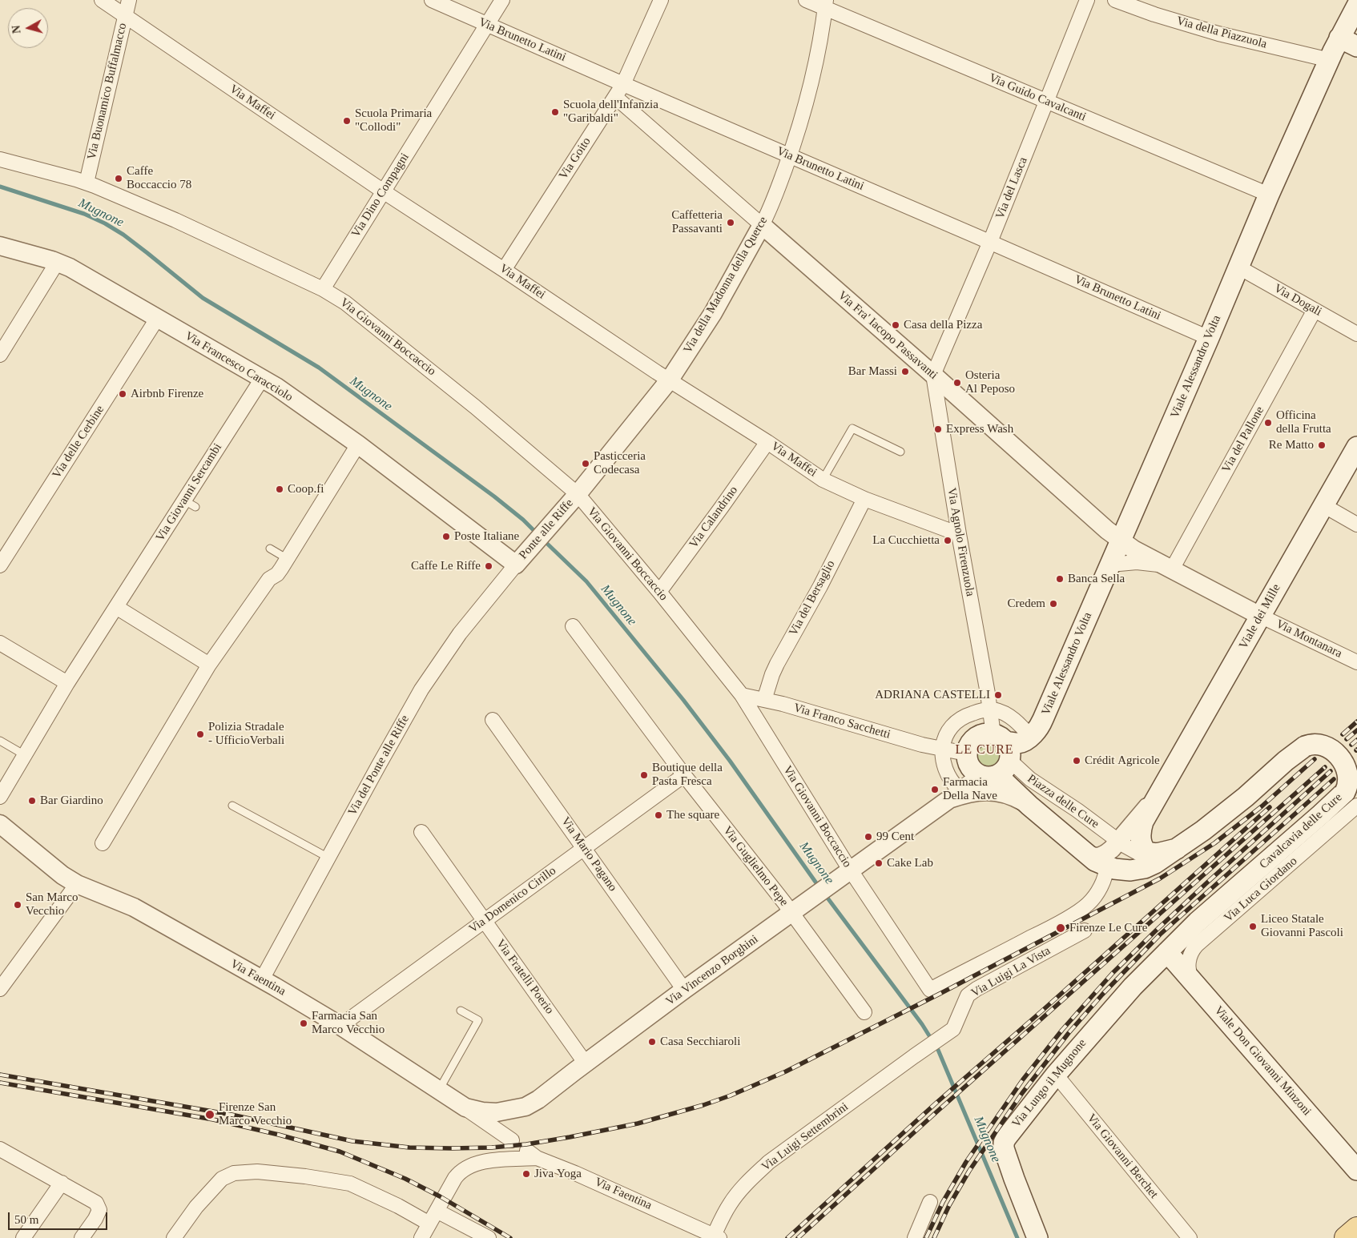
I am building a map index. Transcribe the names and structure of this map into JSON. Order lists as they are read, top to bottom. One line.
{"streets":{"main road":["Viale Alessandro Volta","Viale dei Mille","Piazza delle Cure","Cavalcavia delle Cure","Viale Don Giovanni Minzoni","Via Lungo il Mugnone"],"street":["Via della Piazzuola","Via Brunetto Latini","Via Buonamico Buffalmacco","Via Guido Cavalcanti","Via Maffei","Via Goito","Via del Lasca","Via Dino Compagni","Via della Madonna della Querce","Via Dogali","Via Fra' Iacopo Passavanti","Via Giovanni Boccaccio","Via Francesco Caracciolo","Via del Pallone","Via delle Cerbine","Via Giovanni Sercambi","Via Calandrino","Ponte alle Riffe","Via Agnolo Firenzuola","Via del Bersaglio","Via Montanara","Via Franco Sacchetti","Via del Ponte alle Riffe","Via Mario Pagano","Via Guglielmo Pepe","Via Luca Giordano","Via Domenico Cirillo","Via Vincenzo Borghini","Via Luigi La Vista","Via Fratelli Poerio","Via Faentina","Via Luigi Settembrini","Via Giovanni Berchet"]},"crossings":[["Via della Piazzuola","Viale Alessandro Volta"],["Via Brunetto Latini","Via Goito"],["Via Brunetto Latini","Via del Lasca"],["Via Brunetto Latini","Via Dino Compagni"],["Via Brunetto Latini","Via della Madonna della Querce"],["Via Brunetto Latini","Viale Alessandro Volta"],["Via Buonamico Buffalmacco","Via Maffei"],["Via Buonamico Buffalmacco","Via Giovanni Boccaccio"],["Via Guido Cavalcanti","Via del Lasca"],["Via Guido Cavalcanti","Via della Madonna della Querce"],["Via Guido Cavalcanti","Viale Alessandro Volta"],["Via Maffei","Via Goito"],["Via Maffei","Via Dino Compagni"],["Via Maffei","Via della Madonna della Querce"],["Via Maffei","Via Calandrino"],["Via Maffei","Via Agnolo Firenzuola"],["Via Maffei","Via del Bersaglio"],["Via Goito","Via Fra' Iacopo Passavanti"],["Via del Lasca","Via Fra' Iacopo Passavanti"],["Via del Lasca","Via Agnolo Firenzuola"],["Via Dino Compagni","Via Giovanni Boccaccio"],["Via della Madonna della Querce","Via Fra' Iacopo Passavanti"],["Via della Madonna della Querce","Via Giovanni Boccaccio"],["Via della Madonna della Querce","Ponte alle Riffe"],["Via Dogali","Viale Alessandro Volta"],["Via Dogali","Via del Pallone"],["Via Fra' Iacopo Passavanti","Viale Alessandro Volta"],["Via Fra' Iacopo Passavanti","Via del Pallone"],["Via Fra' Iacopo Passavanti","Via Agnolo Firenzuola"],["Via Fra' Iacopo Passavanti","Viale dei Mille"],["Via Fra' Iacopo Passavanti","Via Montanara"],["Via Giovanni Boccaccio","Via Calandrino"],["Via Giovanni Boccaccio","Ponte alle Riffe"],["Via Giovanni Boccaccio","Via Franco Sacchetti"],["Via Giovanni Boccaccio","Piazza delle Cure"],["Via Giovanni Boccaccio","Via Vincenzo Borghini"],["Via Francesco Caracciolo","Via delle Cerbine"],["Via Francesco Caracciolo","Via Giovanni Sercambi"],["Via Francesco Caracciolo","Ponte alle Riffe"],["Via Francesco Caracciolo","Via del Ponte alle Riffe"],["Ponte alle Riffe","Via del Ponte alle Riffe"],["Via del Bersaglio","Via Franco Sacchetti"],["Viale dei Mille","Via Montanara"],["Via del Ponte alle Riffe","Via Faentina"],["Piazza delle Cure","Cavalcavia delle Cure"],["Piazza delle Cure","Via Vincenzo Borghini"],["Cavalcavia delle Cure","Via Luca Giordano"],["Cavalcavia delle Cure","Viale Don Giovanni Minzoni"],["Cavalcavia delle Cure","Via Lungo il Mugnone"],["Via Mario Pagano","Via Domenico Cirillo"],["Via Mario Pagano","Via Vincenzo Borghini"],["Via Guglielmo Pepe","Via Domenico Cirillo"],["Via Guglielmo Pepe","Via Vincenzo Borghini"],["Via Luca Giordano","Viale Don Giovanni Minzoni"],["Via Domenico Cirillo","Via Fratelli Poerio"],["Via Domenico Cirillo","Via Faentina"],["Via Vincenzo Borghini","Via Fratelli Poerio"],["Via Vincenzo Borghini","Via Faentina"],["Via Luigi La Vista","Via Luigi Settembrini"],["Via Faentina","Via Luigi Settembrini"],["Viale Don Giovanni Minzoni","Via Lungo il Mugnone"],["Via Lungo il Mugnone","Via Giovanni Berchet"]],"districts":["LE CURE"],"water":["Mugnone"],"places":["Scuola dell'Infanzia \"Garibaldi\"","Scuola Primaria \"Collodi\"","Caffe Boccaccio 78","Caffetteria Passavanti","Casa della Pizza","Bar Massi","Osteria Al Peposo","Airbnb Firenze","Officina della Frutta","Express Wash","Re Matto","Pasticceria Codecasa","Coop.fi","Poste Italiane","La Cucchietta","Caffe Le Riffe","Banca Sella","Credem","ADRIANA CASTELLI","Polizia Stradale - UfficioVerbali","Crédit Agricole","Boutique della Pasta Fresca","Farmacia Della Nave","Bar Giardino","The square","99 Cent","Cake Lab","San Marco Vecchio","Liceo Statale Giovanni Pascoli","Firenze Le Cure","Farmacia San Marco Vecchio","Casa Secchiaroli","Firenze San Marco Vecchio","Jiva Yoga"],"scale_bar":"50 m","north":"left"}
